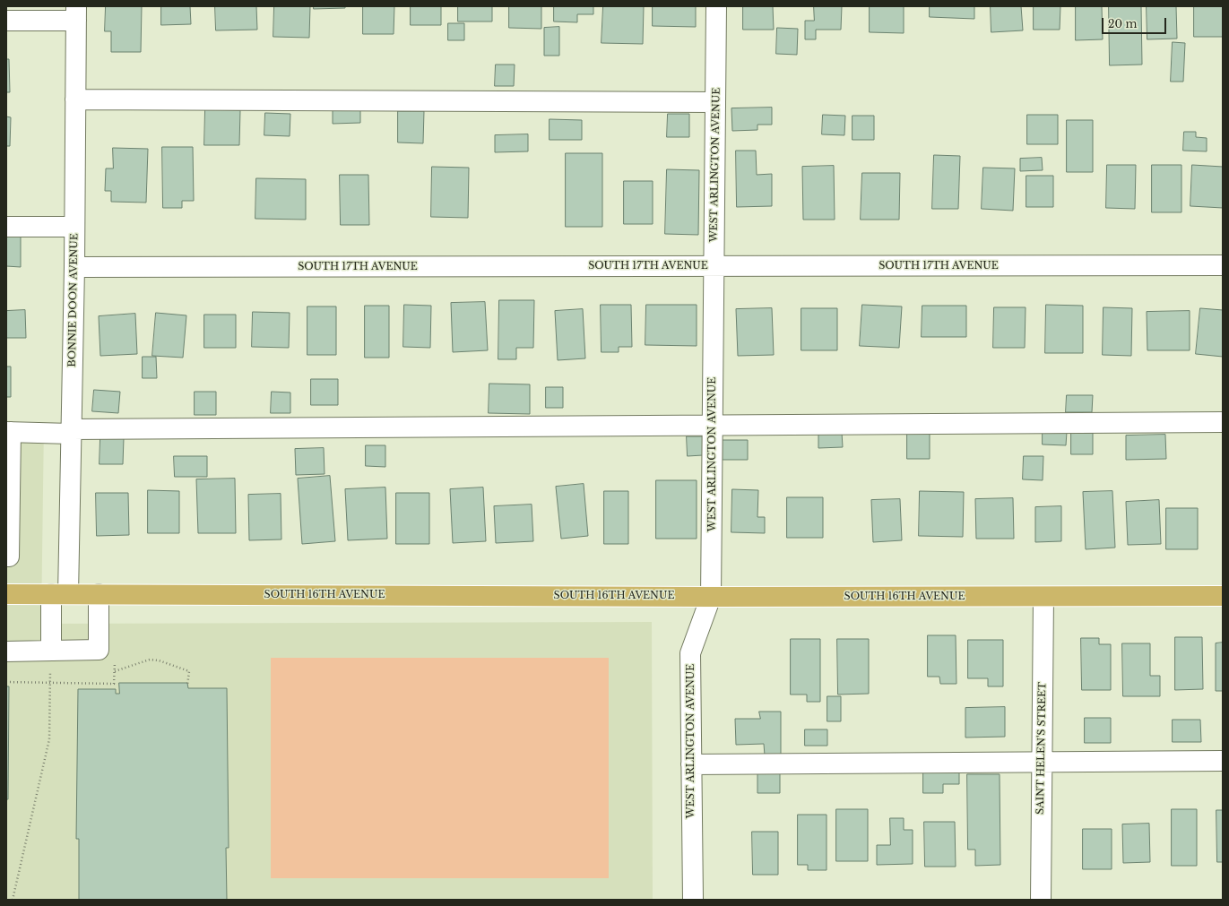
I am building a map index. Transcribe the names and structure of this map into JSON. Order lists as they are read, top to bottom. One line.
{"streets":{"main road":["SOUTH 16TH AVENUE"],"street":["WEST ARLINGTON AVENUE","SOUTH 17TH AVENUE","BONNIE DOON AVENUE","SAINT HELEN'S STREET"]},"crossings":[["WEST ARLINGTON AVENUE","SOUTH 17TH AVENUE"],["WEST ARLINGTON AVENUE","SOUTH 16TH AVENUE"],["SOUTH 17TH AVENUE","BONNIE DOON AVENUE"],["BONNIE DOON AVENUE","SOUTH 16TH AVENUE"],["SOUTH 16TH AVENUE","SAINT HELEN'S STREET"]],"scale_bar":"20 m"}
